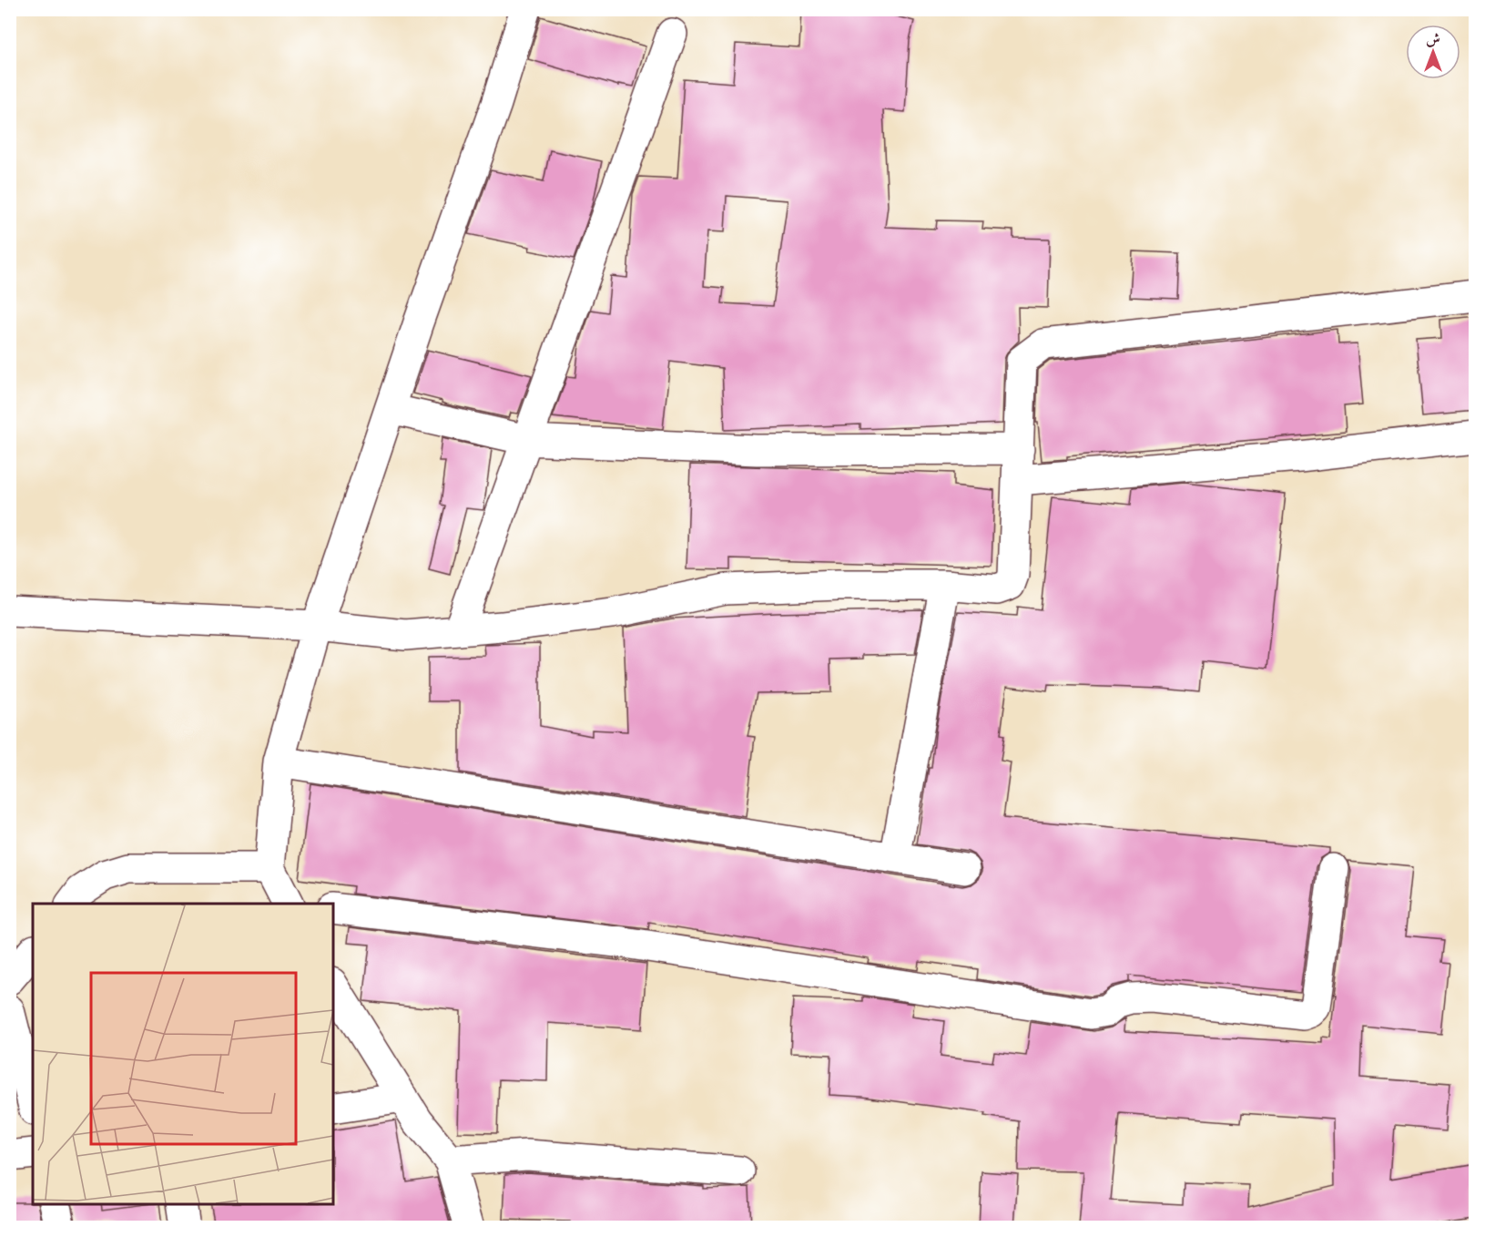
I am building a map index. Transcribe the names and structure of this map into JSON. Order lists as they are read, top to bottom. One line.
{"north":"top"}
